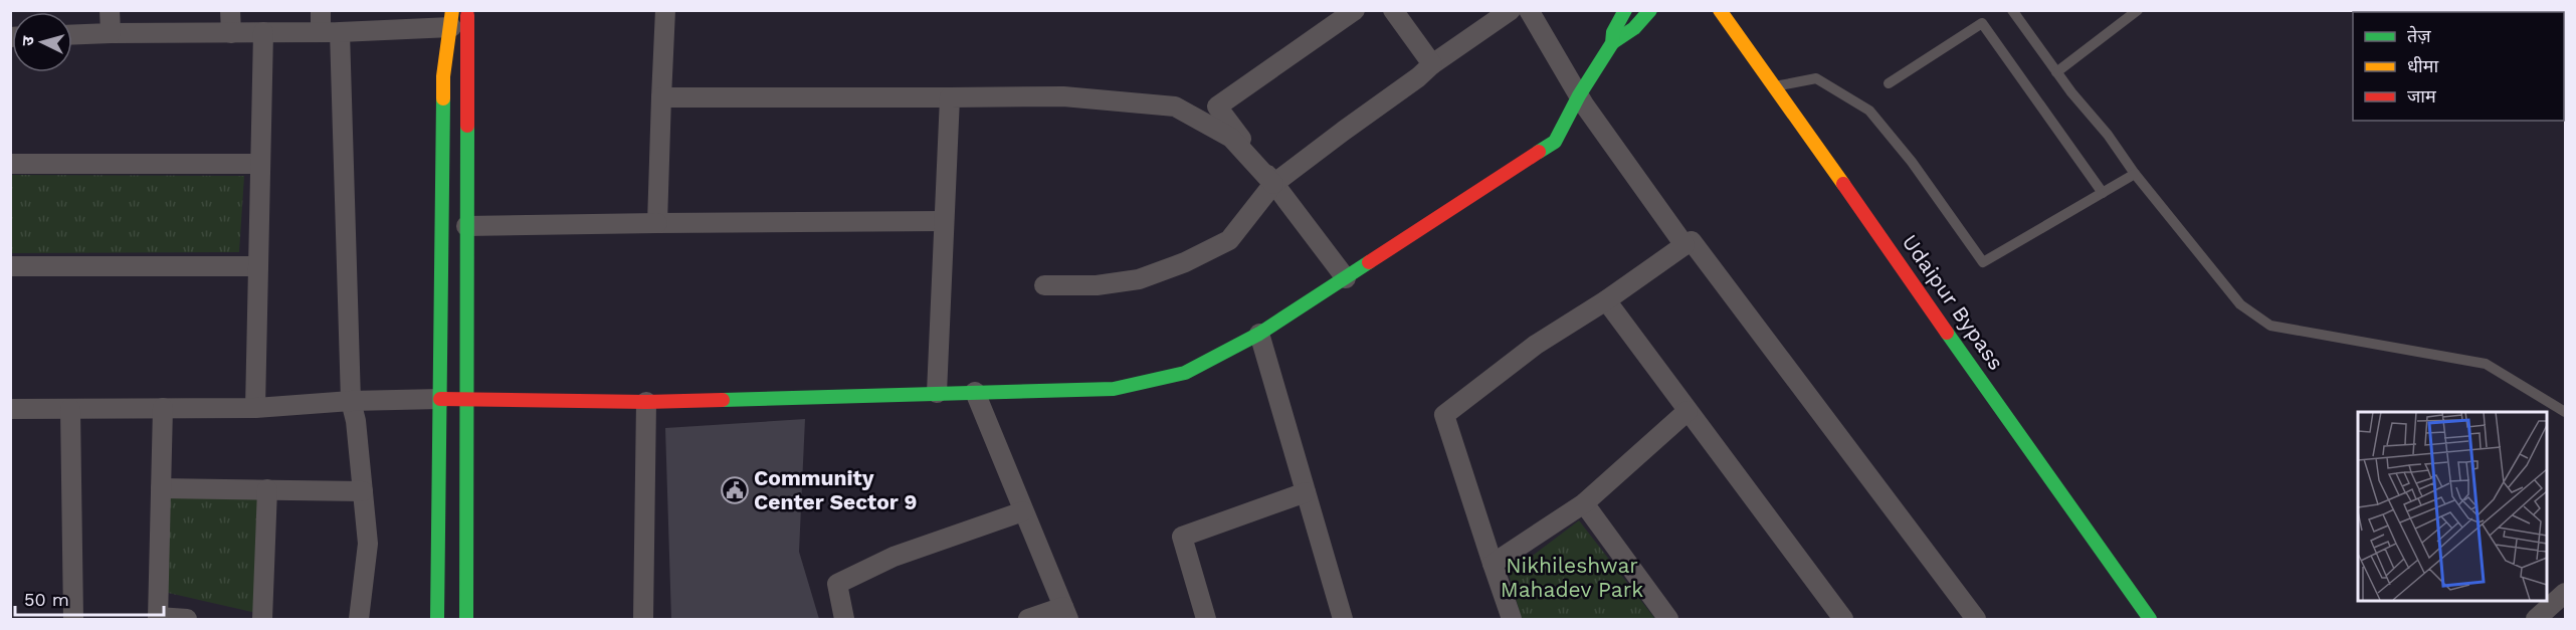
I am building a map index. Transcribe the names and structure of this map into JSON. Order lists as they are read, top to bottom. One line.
{"streets":{"main road":["Udaipur Bypass"]},"parks":["Nikhileshwar Mahadev Park"],"places":{"public building":["Community Center Sector 9"]},"legend":["तेज़","धीमा","जाम"],"scale_bar":"50 m","north":"left"}
